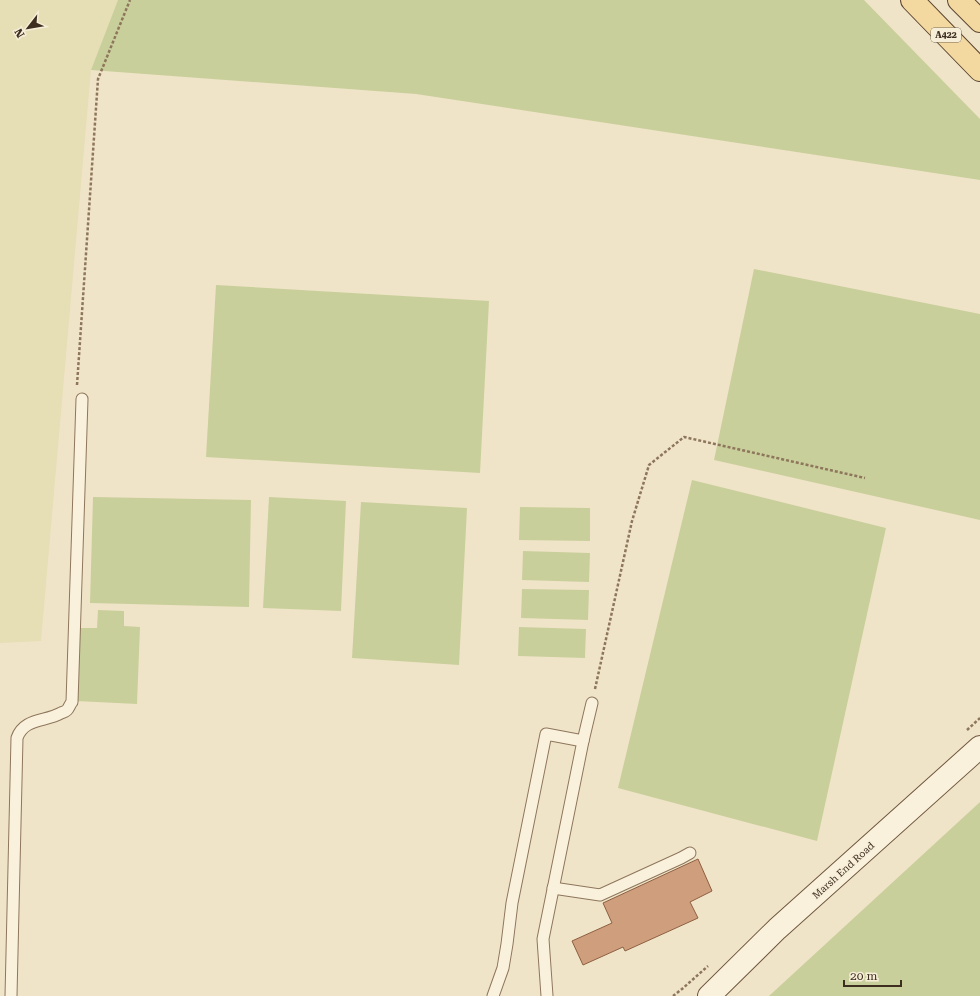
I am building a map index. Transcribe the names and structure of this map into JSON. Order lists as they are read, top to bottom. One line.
{"streets":{"main road":["A422"],"street":["Marsh End Road"]},"scale_bar":"20 m","north":"bottom left"}
